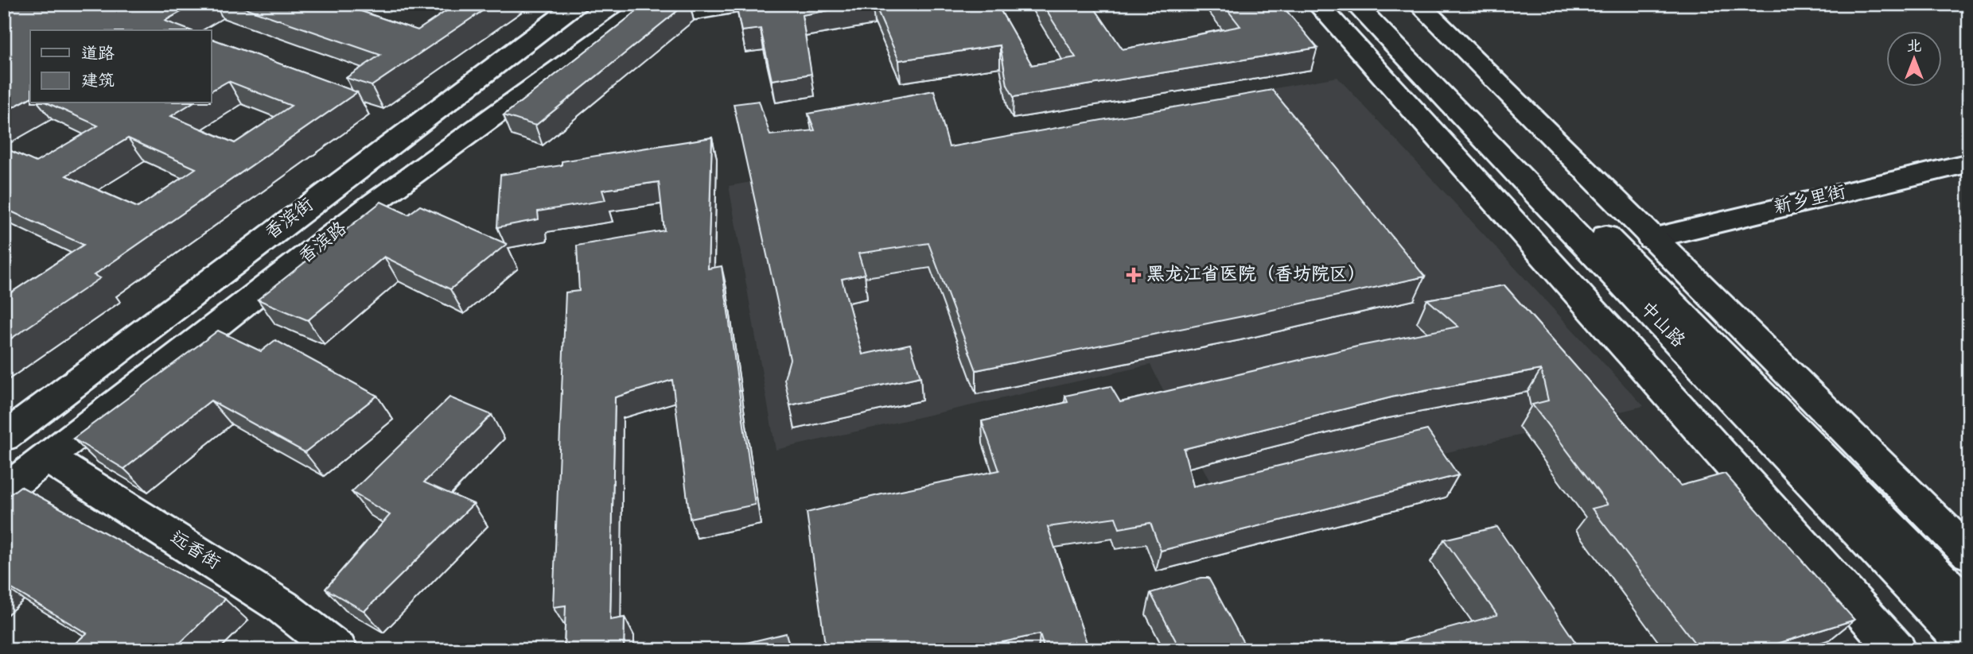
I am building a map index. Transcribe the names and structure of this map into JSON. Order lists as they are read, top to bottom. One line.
{"streets":{"main road":["新乡里街","香滨街","香滨路","中山路","远香街"]},"crossings":[["香滨路","远香街"]],"places":{"health":["黑龙江省医院（香坊院区）"]},"legend":["道路","建筑"],"north":"top"}
